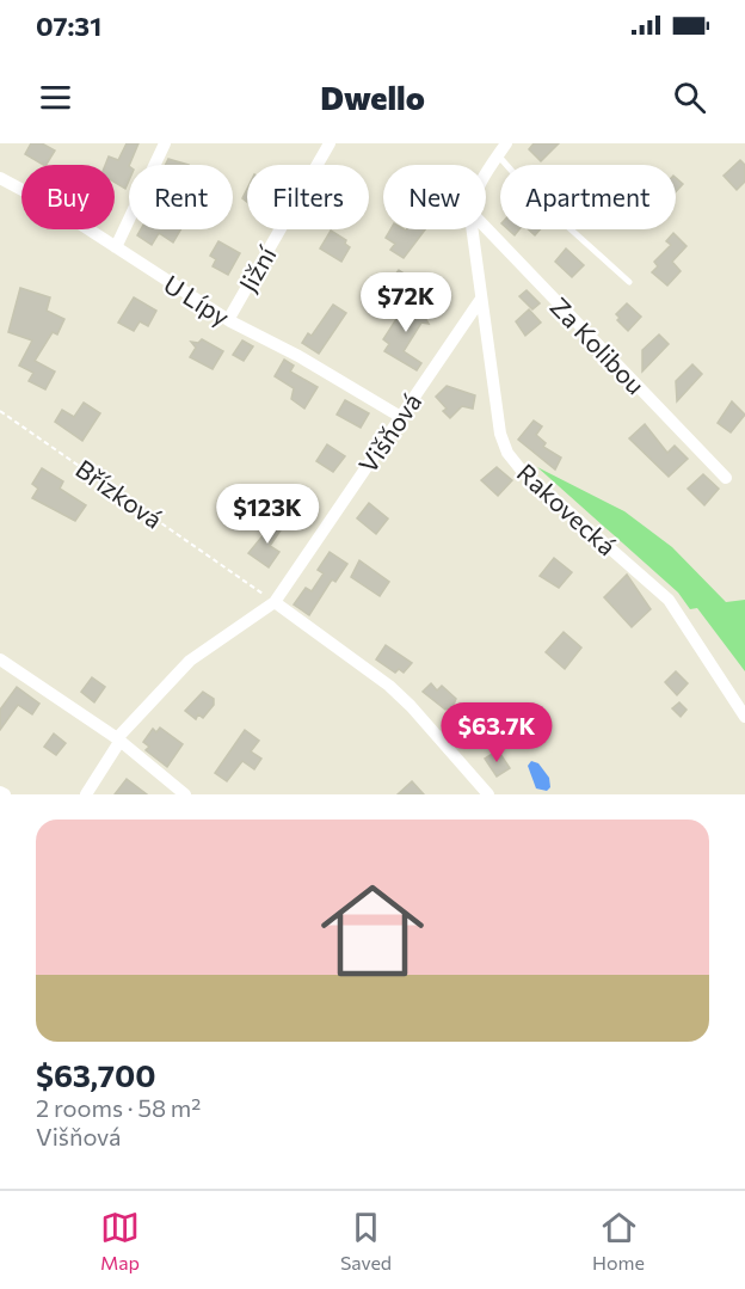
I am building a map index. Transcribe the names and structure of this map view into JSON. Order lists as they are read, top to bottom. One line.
{"streets":{"street":["Jižní","U Lípy","Za Kolibou","Višňová","Rakovecká"],"path":["Břízková"]},"crossings":[["Jižní","U Lípy"],["U Lípy","Višňová"],["Višňová","Břízková"],["Višňová","Rakovecká"]],"page":{"status":"07:31","header":"Dwello","chip":["Buy","Rent","Filters","New","Apartment"],"price":["$72K","$123K","$63.7K"],"list":[{"name":"$63,700","note":"2 rooms · 58 m² · Višňová"}],"tabs":["Map","Saved","Home"]}}
